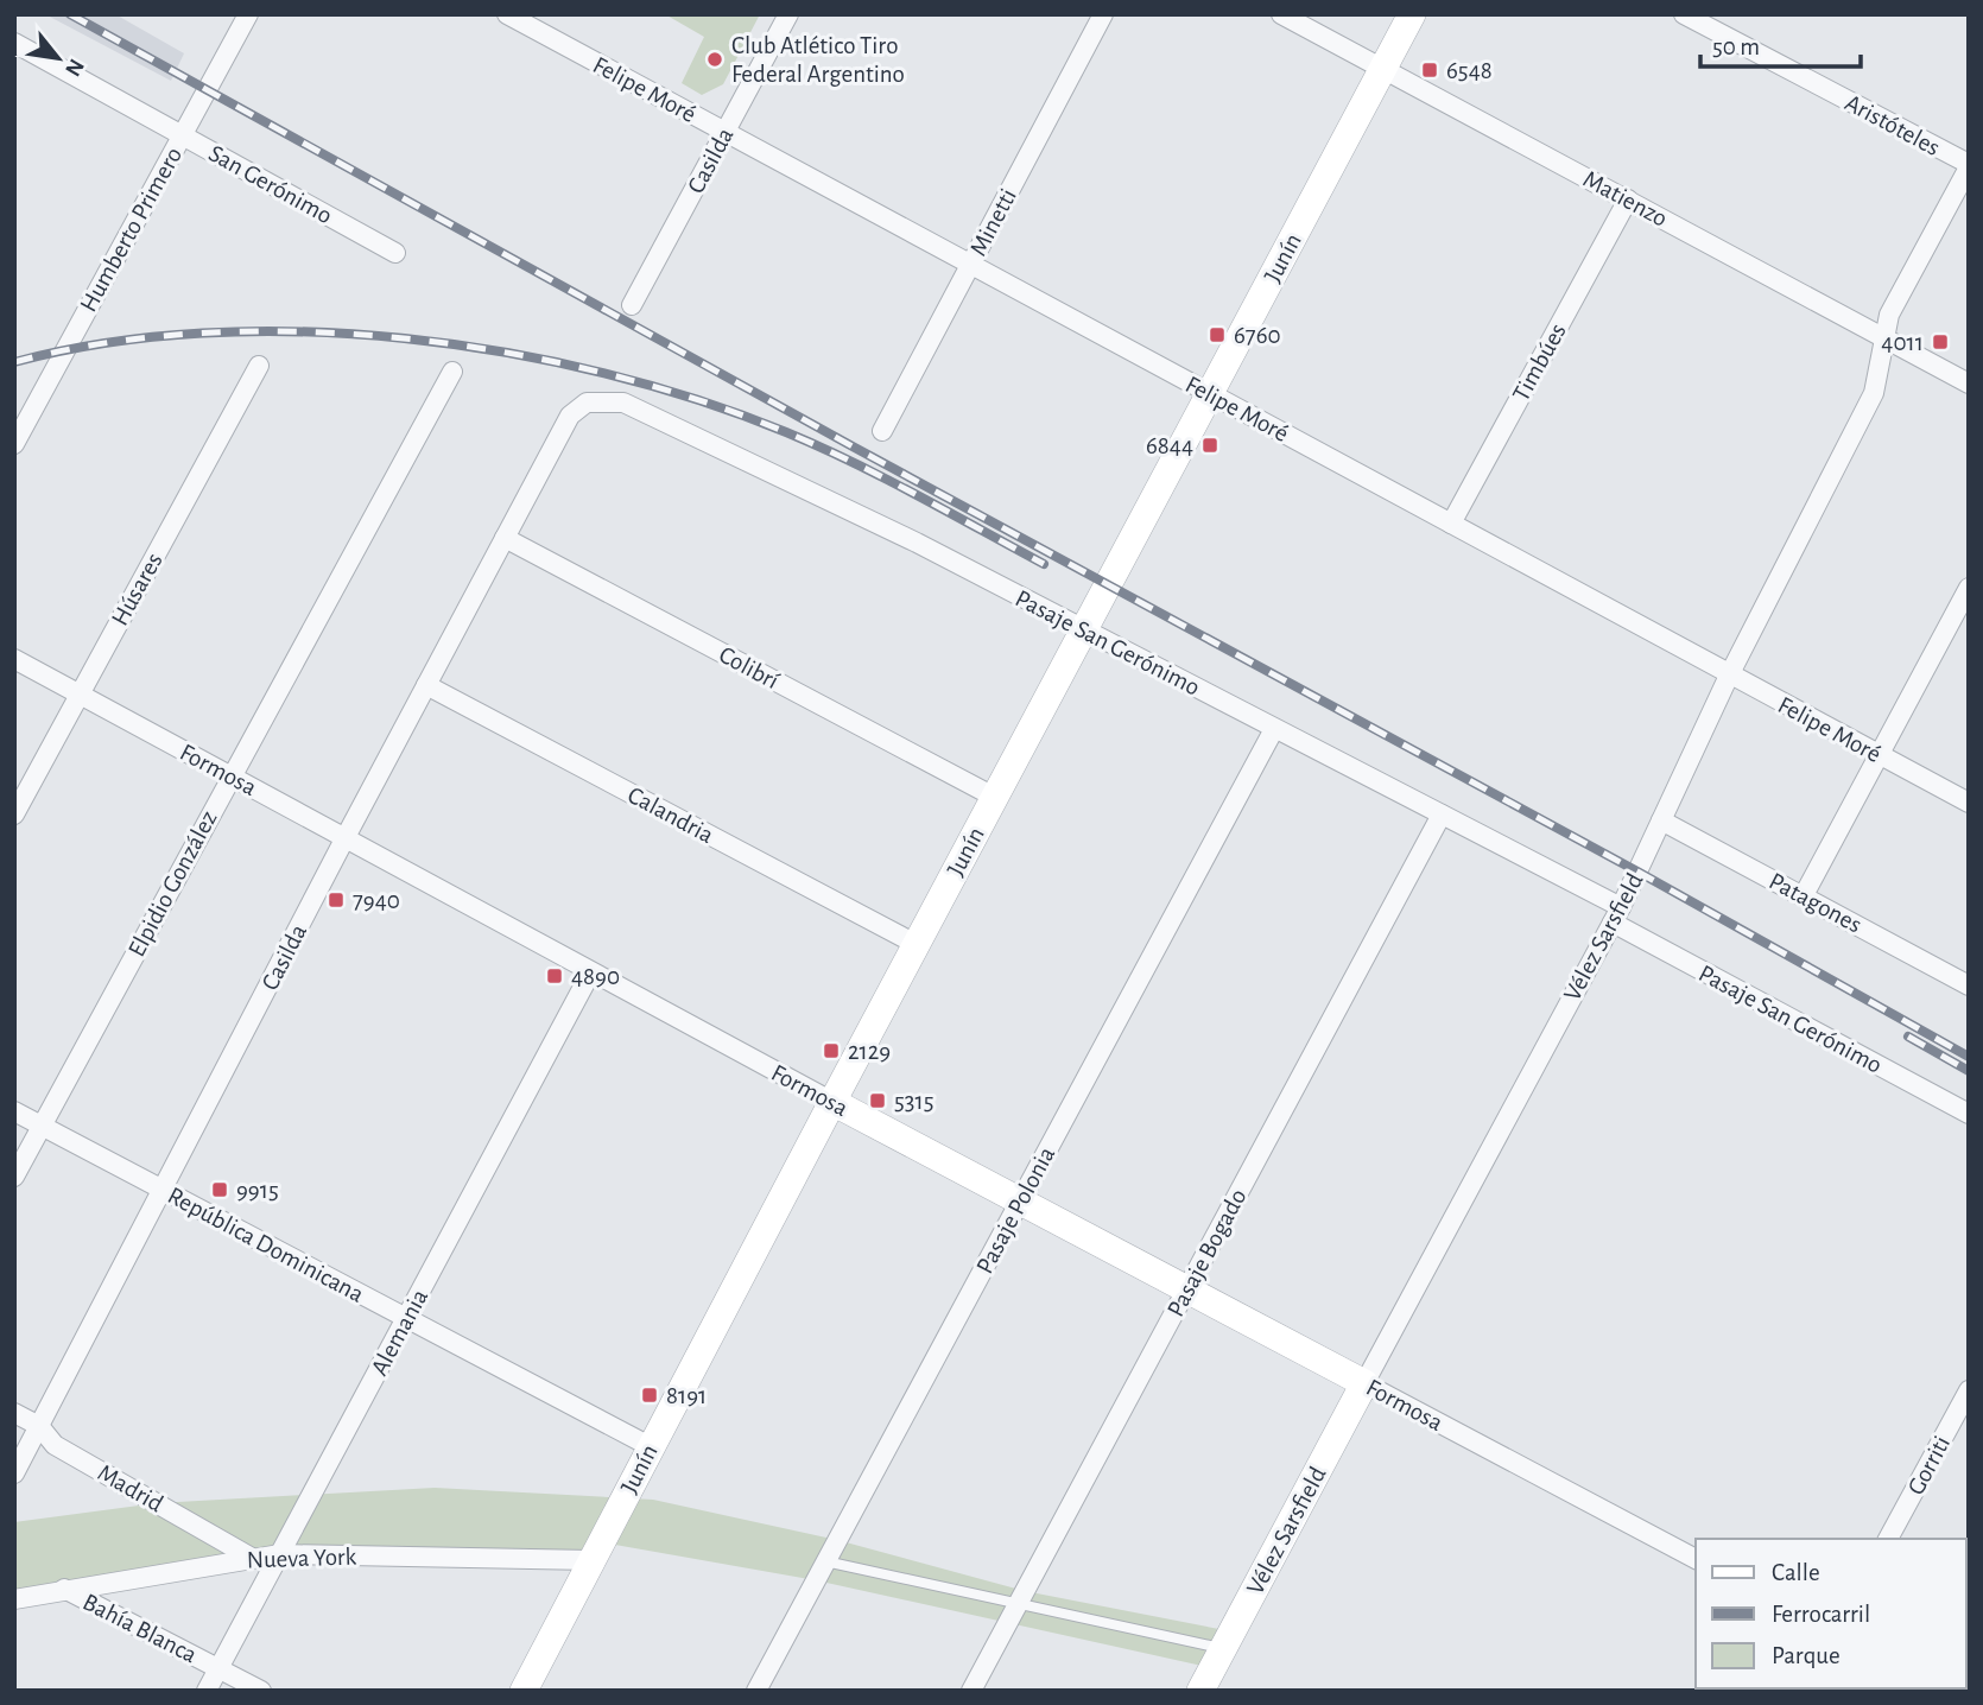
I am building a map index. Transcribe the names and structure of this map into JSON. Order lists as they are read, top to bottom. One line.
{"streets":{"main road":["Junín","Formosa","Vélez Sarsfield"],"street":["Felipe Moré","Aristóteles","Casilda","San Gerónimo","Matienzo","Minetti","Humberto Primero","Timbúes","Húsares","Pasaje San Gerónimo","Colibrí","Calandria","Elpidio González","Patagones","Pasaje Polonia","República Dominicana","Pasaje Bogado","Alemania","Gorriti","Madrid","Nueva York","Bahía Blanca"]},"crossings":[["Felipe Moré","Casilda"],["Felipe Moré","Minetti"],["Felipe Moré","Junín"],["Felipe Moré","Timbúes"],["Felipe Moré","Vélez Sarsfield"],["Aristóteles","Vélez Sarsfield"],["Casilda","Pasaje San Gerónimo"],["Casilda","Colibrí"],["Casilda","Formosa"],["Casilda","Calandria"],["Casilda","República Dominicana"],["Casilda","Madrid"],["San Gerónimo","Humberto Primero"],["Matienzo","Junín"],["Matienzo","Timbúes"],["Matienzo","Vélez Sarsfield"],["Junín","Pasaje San Gerónimo"],["Junín","Colibrí"],["Junín","Formosa"],["Junín","Calandria"],["Junín","República Dominicana"],["Junín","Nueva York"],["Húsares","Formosa"],["Pasaje San Gerónimo","Vélez Sarsfield"],["Pasaje San Gerónimo","Pasaje Polonia"],["Pasaje San Gerónimo","Pasaje Bogado"],["Formosa","Elpidio González"],["Formosa","Vélez Sarsfield"],["Formosa","Pasaje Polonia"],["Formosa","Pasaje Bogado"],["Formosa","Alemania"],["Elpidio González","República Dominicana"],["Patagones","Vélez Sarsfield"],["República Dominicana","Alemania"],["Alemania","Nueva York"],["Alemania","Bahía Blanca"],["Madrid","Nueva York"],["Nueva York","Bahía Blanca"]],"places":{"other":["Club Atlético Tiro Federal Argentino"],"transit":["6548","6760","4011","6844","7940","4890","2129","5315","9915","8191"]},"legend":["Calle","Ferrocarril","Parque"],"scale_bar":"50 m","north":"bottom right"}
